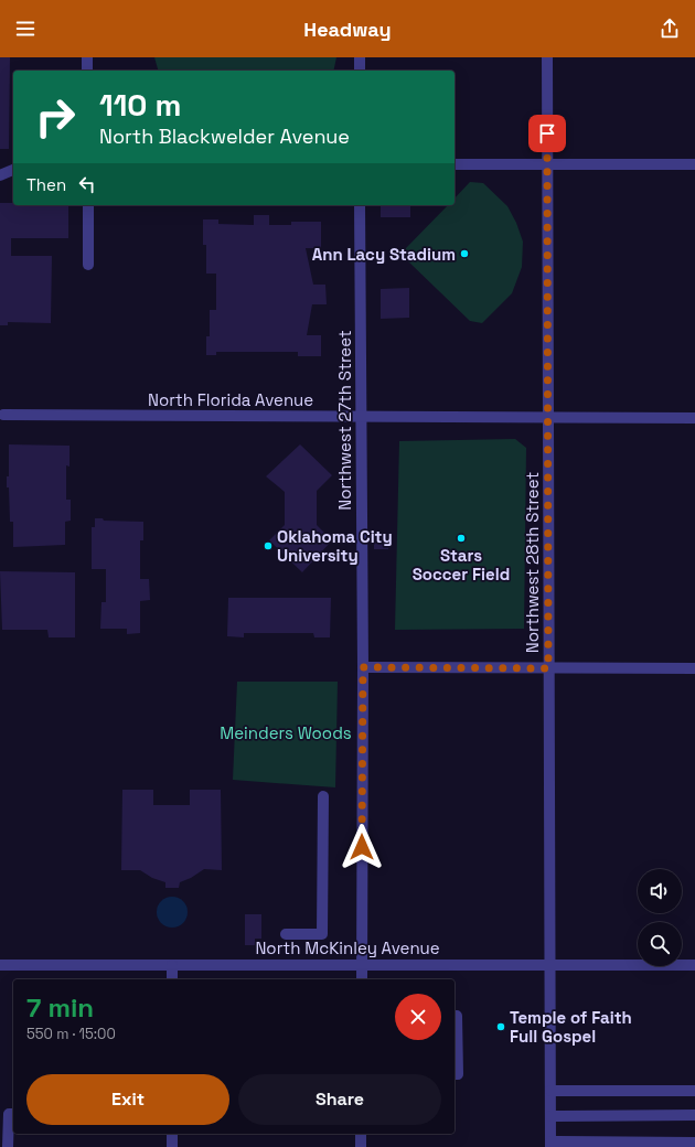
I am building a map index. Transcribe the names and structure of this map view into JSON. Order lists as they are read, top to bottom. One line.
{"streets":{"street":["North Florida Avenue","Northwest 27th Street","Northwest 28th Street","North McKinley Avenue"]},"crossings":[["North Florida Avenue","Northwest 27th Street"],["North Florida Avenue","Northwest 28th Street"],["Northwest 27th Street","North McKinley Avenue"],["Northwest 28th Street","North McKinley Avenue"]],"parks":["Meinders Woods"],"places":["Ann Lacy Stadium","Stars Soccer Field","Oklahoma City University","Temple of Faith Full Gospel"],"page":{"header":"Headway","turn":["110 m","North Blackwelder Avenue"],"then":"Then","heading":["7 min","550 m · 15:00"],"buttons":["Exit","Share"]}}
